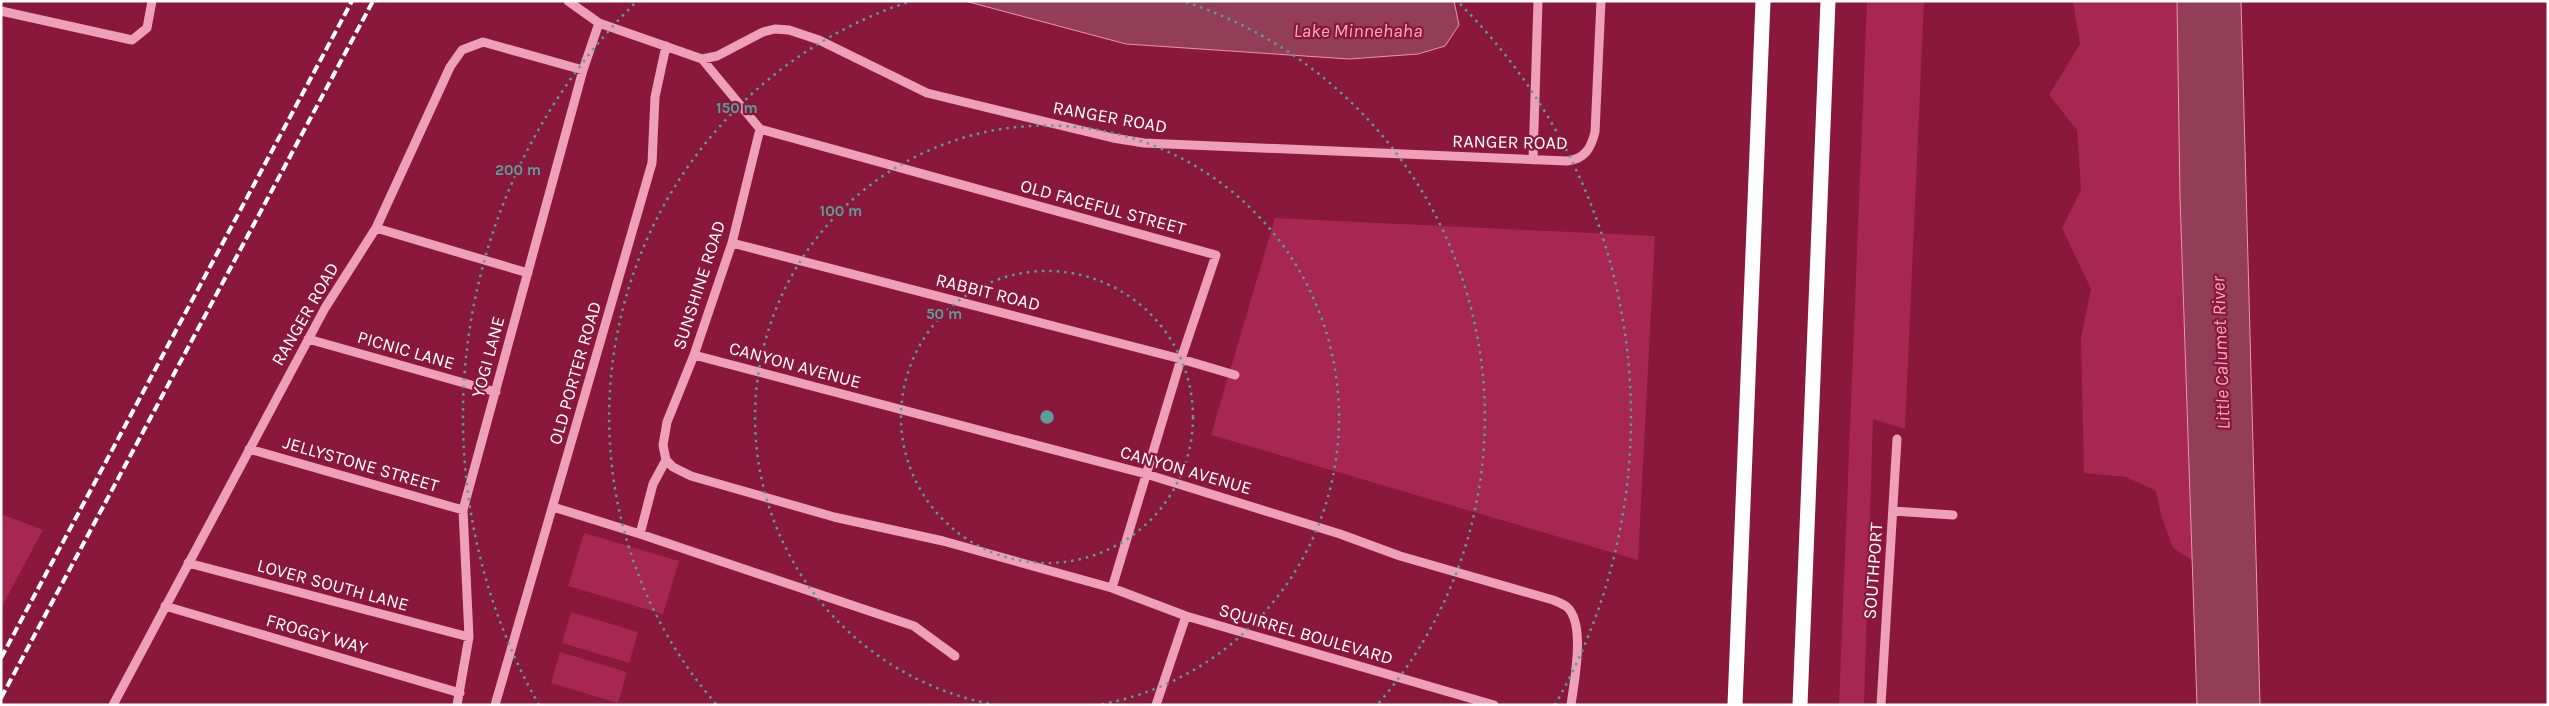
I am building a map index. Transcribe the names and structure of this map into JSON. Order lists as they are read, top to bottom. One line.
{"streets":{"street":["RANGER ROAD","OLD FACEFUL STREET","SUNSHINE ROAD","RABBIT ROAD","PICNIC LANE","YOGI LANE","CANYON AVENUE","OLD PORTER ROAD","JELLYSTONE STREET","SOUTHPORT","LOVER SOUTH LANE","FROGGY WAY","SQUIRREL BOULEVARD"]},"crossings":[["RANGER ROAD","PICNIC LANE"],["RANGER ROAD","YOGI LANE"],["RANGER ROAD","JELLYSTONE STREET"],["RANGER ROAD","LOVER SOUTH LANE"],["RANGER ROAD","FROGGY WAY"],["OLD FACEFUL STREET","SUNSHINE ROAD"],["OLD FACEFUL STREET","RABBIT ROAD"],["OLD FACEFUL STREET","CANYON AVENUE"],["OLD FACEFUL STREET","SQUIRREL BOULEVARD"],["SUNSHINE ROAD","RABBIT ROAD"],["SUNSHINE ROAD","CANYON AVENUE"],["PICNIC LANE","YOGI LANE"],["YOGI LANE","JELLYSTONE STREET"],["YOGI LANE","LOVER SOUTH LANE"],["YOGI LANE","FROGGY WAY"]],"water":["Lake Minnehaha","Little Calumet River"],"rings":["150 m","200 m","100 m","50 m"]}
